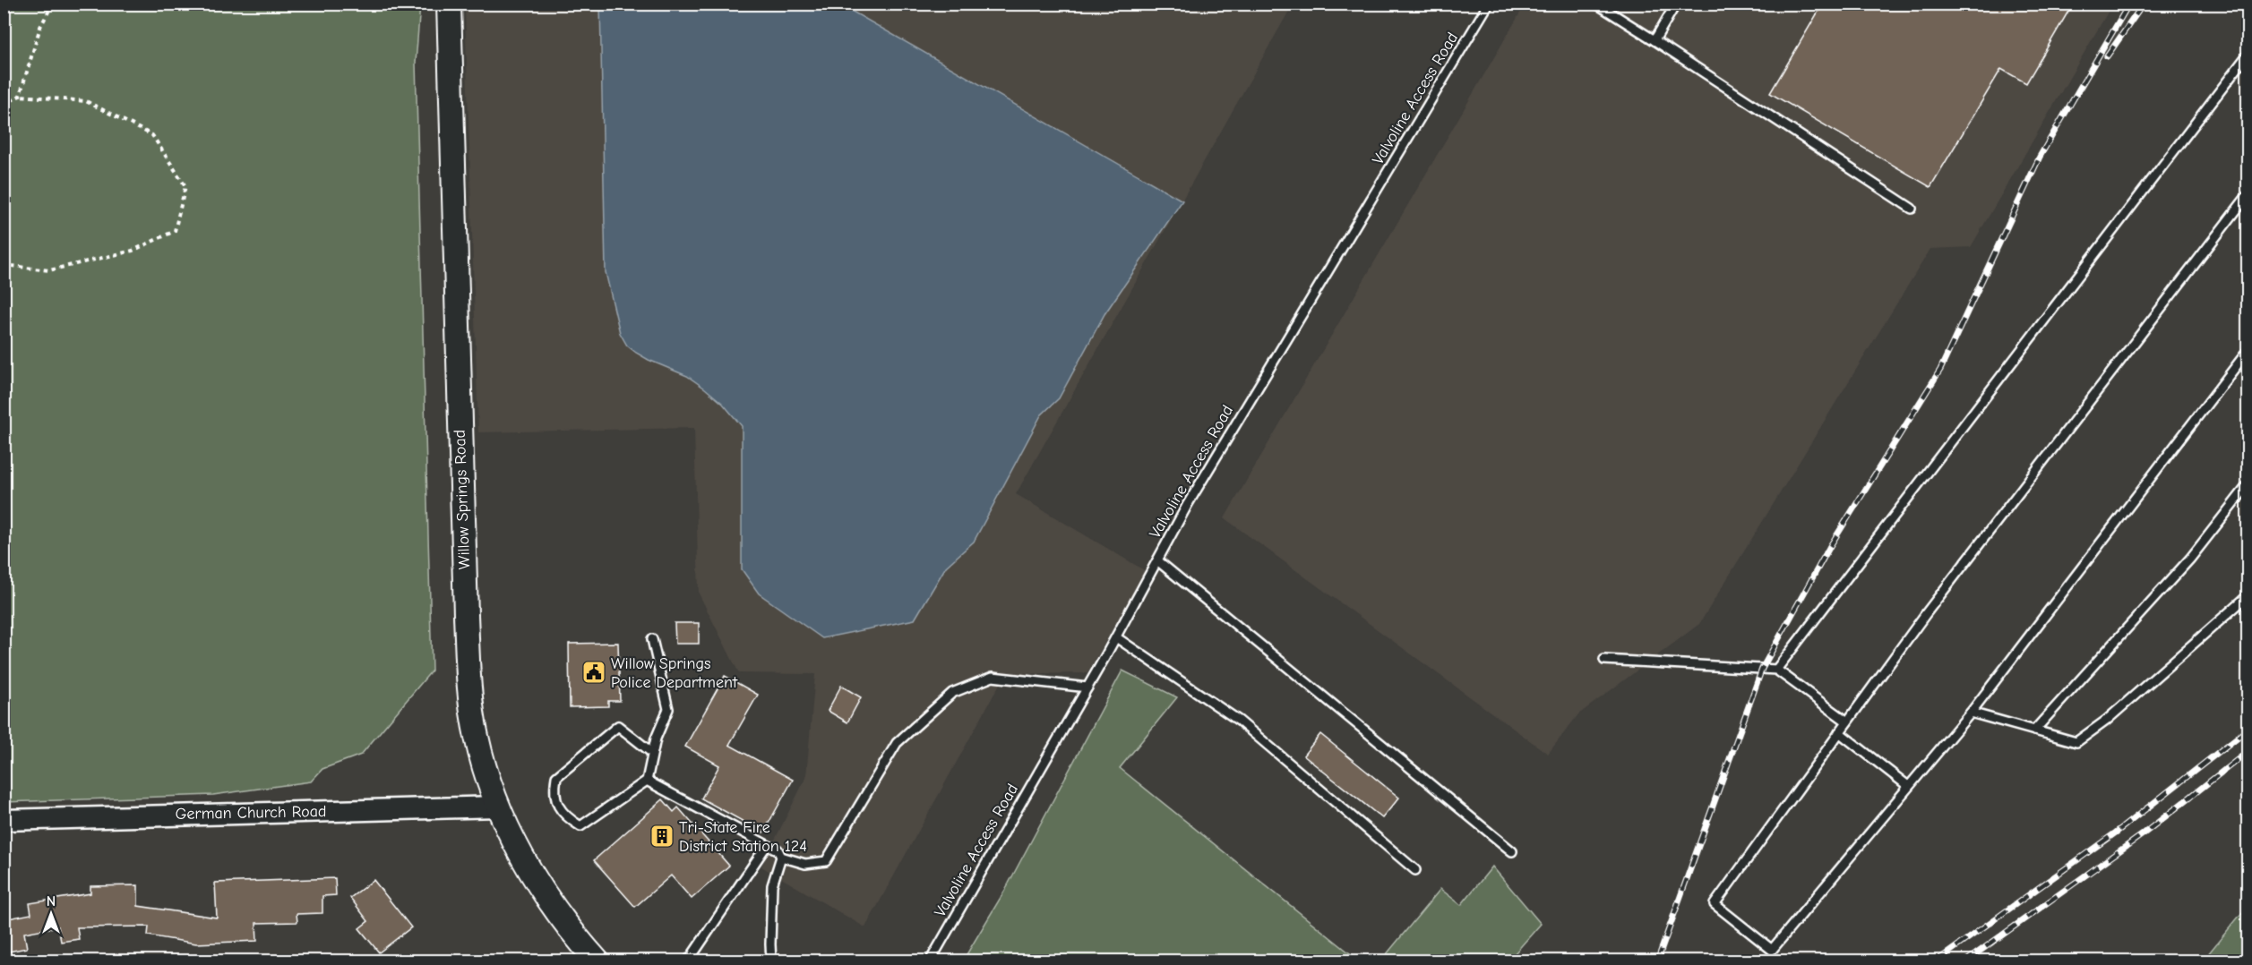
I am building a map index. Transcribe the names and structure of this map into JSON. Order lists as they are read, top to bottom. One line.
{"streets":{"main road":["Willow Springs Road"],"street":["German Church Road"],"lane":["Valvoline Access Road"]},"crossings":[["Willow Springs Road","German Church Road"]],"places":{"public building":["Willow Springs Police Department"],"building":["Tri-State Fire District Station 124"]},"north":"top"}
